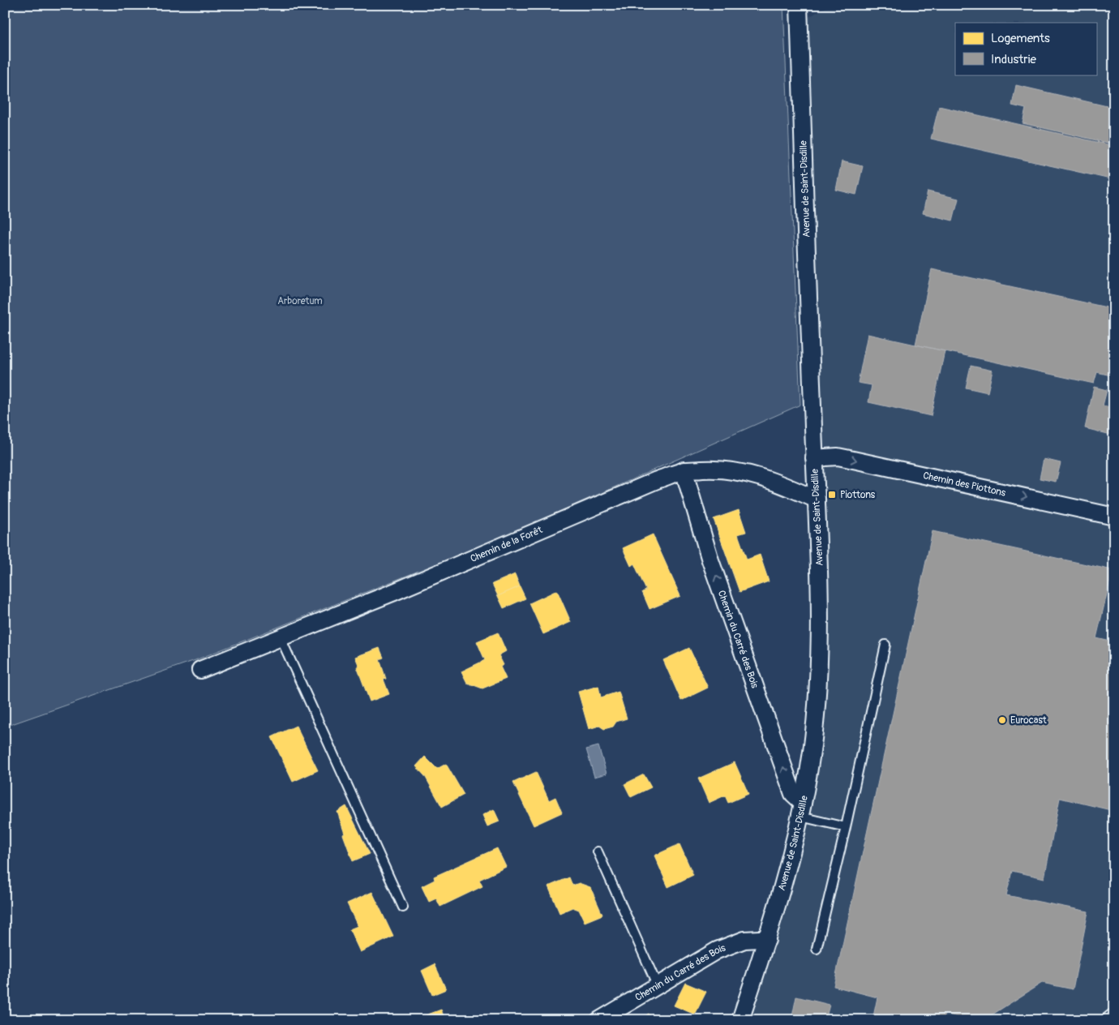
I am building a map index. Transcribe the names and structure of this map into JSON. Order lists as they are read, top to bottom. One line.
{"streets":{"street":["Avenue de Saint-Disdille","Chemin des Piottons","Chemin de la Forêt","Chemin du Carré des Bois"]},"crossings":[["Avenue de Saint-Disdille","Chemin des Piottons"],["Avenue de Saint-Disdille","Chemin de la Forêt"],["Avenue de Saint-Disdille","Chemin du Carré des Bois"],["Chemin de la Forêt","Chemin du Carré des Bois"]],"one_way":["Chemin des Piottons","Chemin du Carré des Bois"],"parks":["Arboretum"],"places":{"transit":["Piottons"],"other":["Eurocast"]},"legend":["Logements","Industrie"]}
